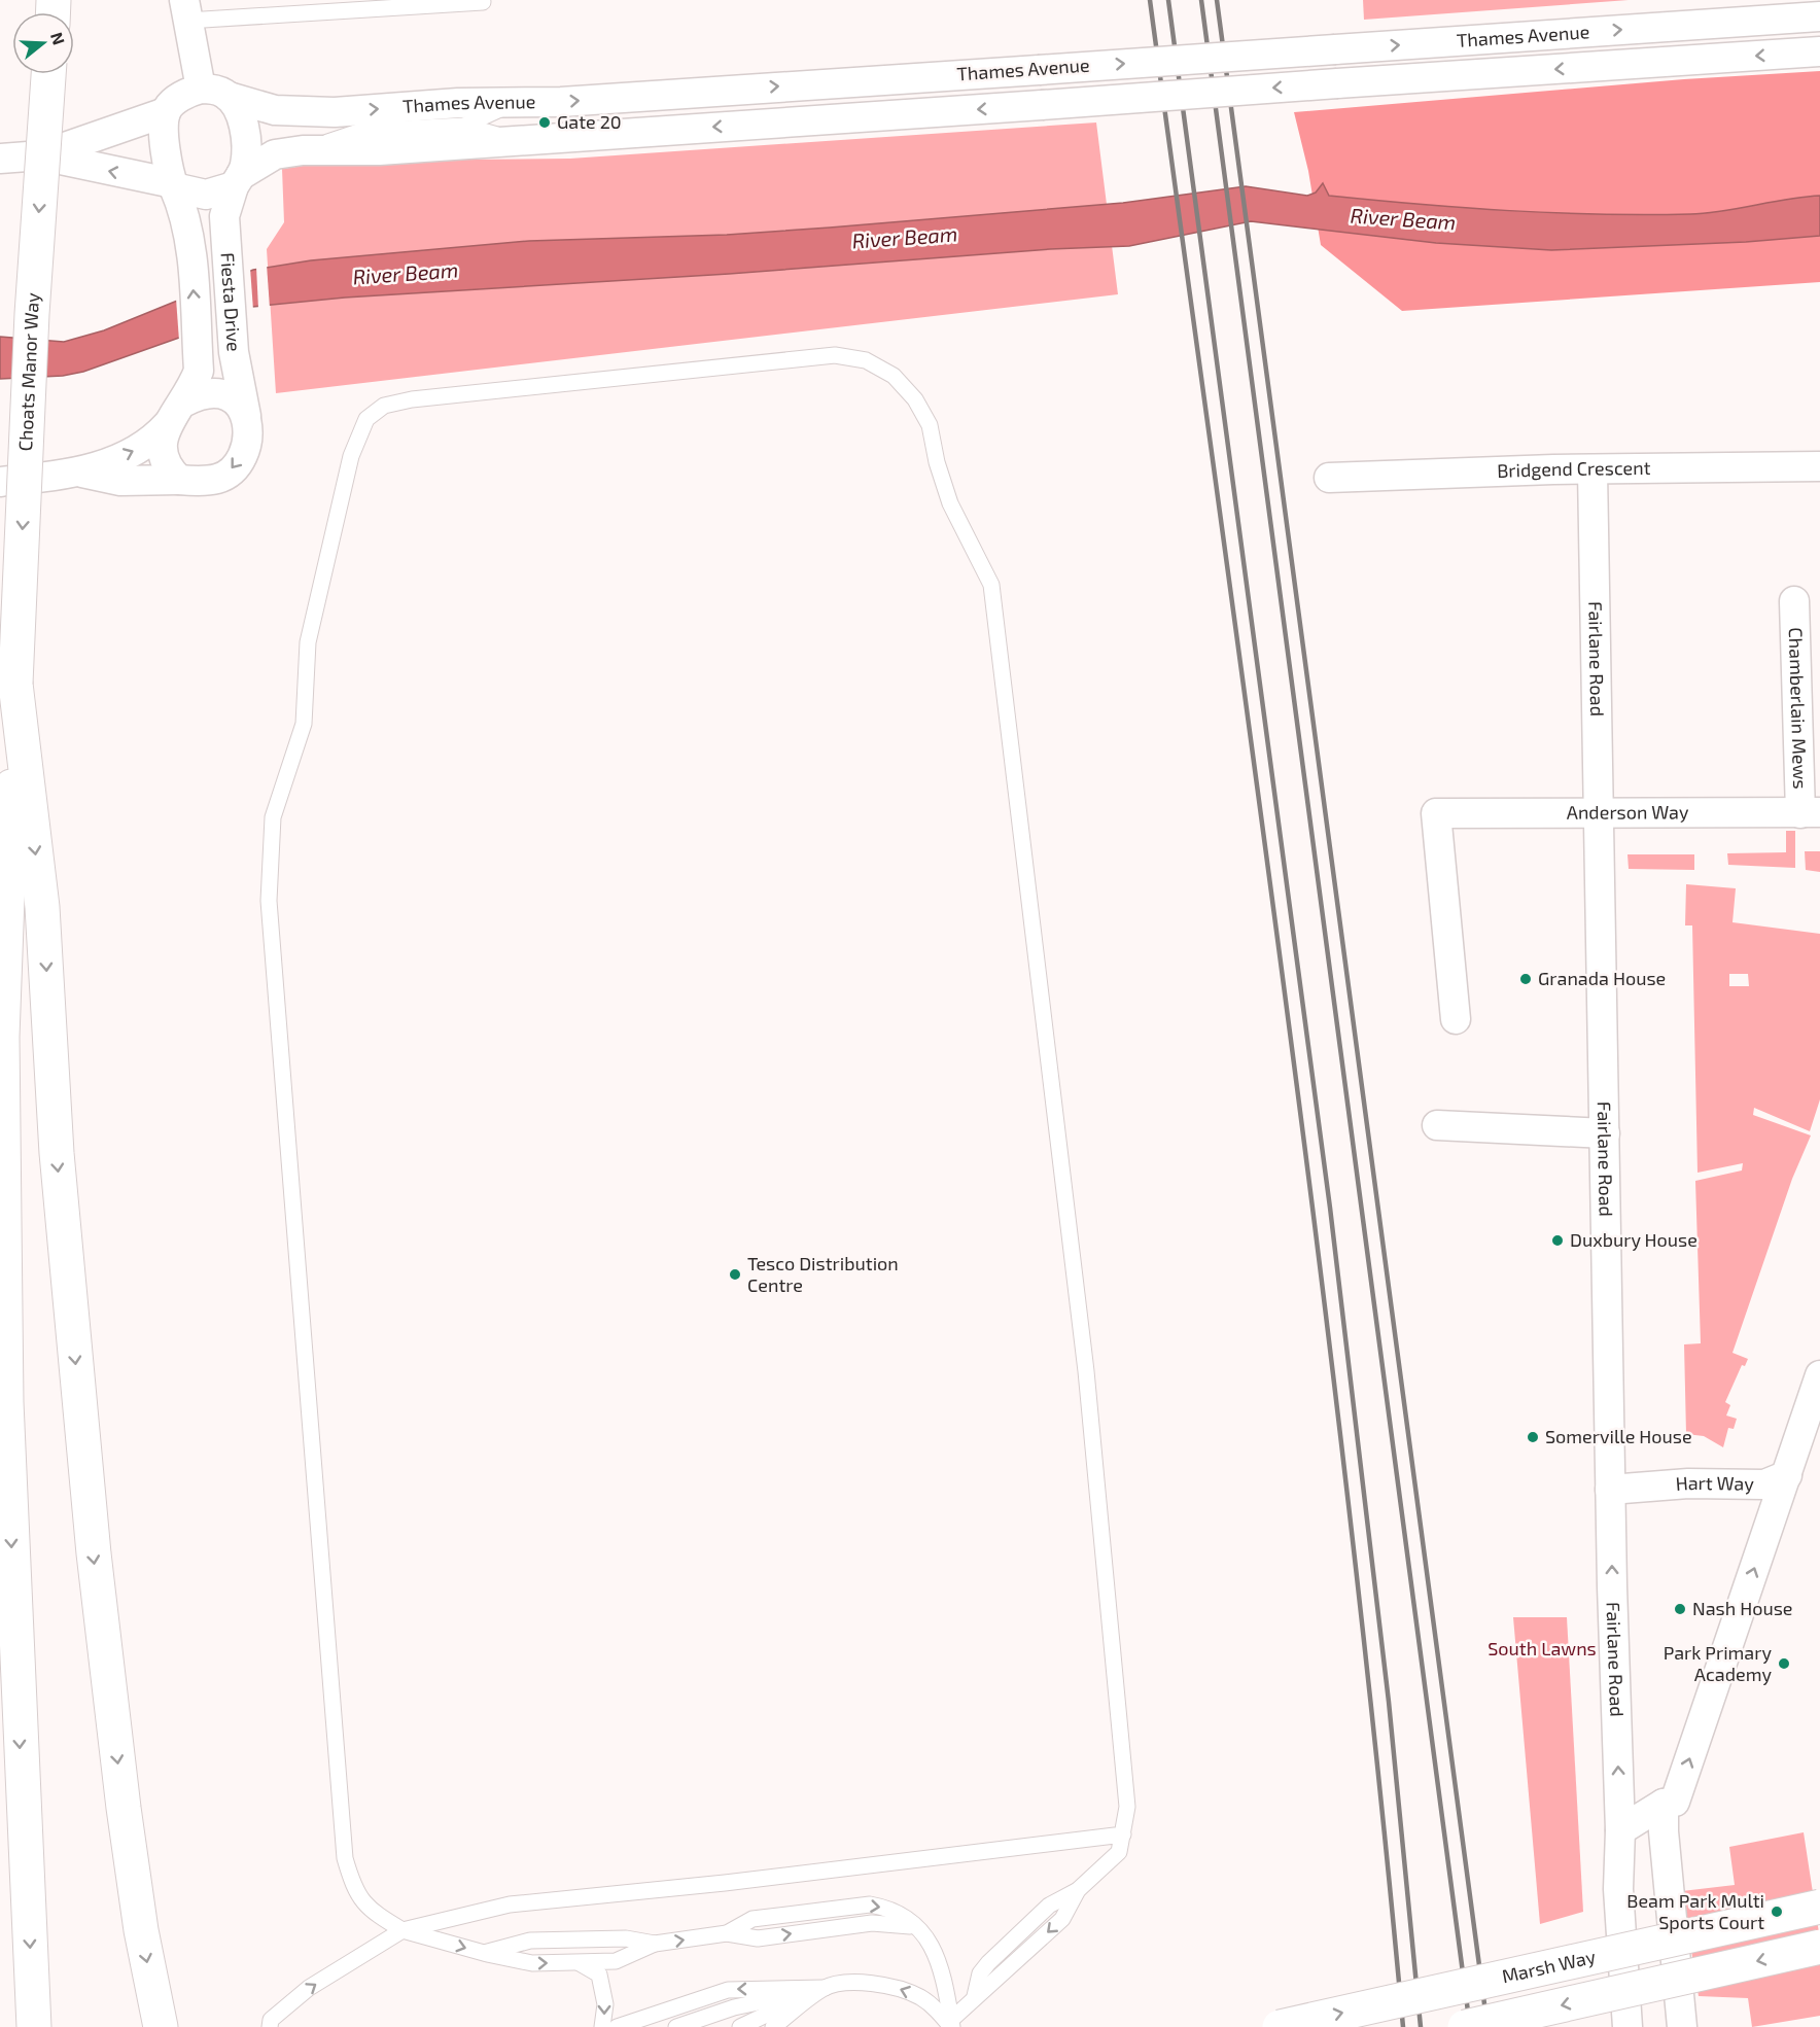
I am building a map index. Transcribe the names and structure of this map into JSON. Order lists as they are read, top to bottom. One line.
{"streets":{"main road":["Choats Manor Way","Marsh Way"],"street":["Thames Avenue","Fiesta Drive","Bridgend Crescent","Fairlane Road","Chamberlain Mews","Anderson Way","Hart Way"]},"crossings":[["Thames Avenue","Fiesta Drive"],["Bridgend Crescent","Fairlane Road"],["Fairlane Road","Anderson Way"],["Fairlane Road","Hart Way"],["Chamberlain Mews","Anderson Way"]],"one_way":["Choats Manor Way"],"water":["River Beam"],"parks":["South Lawns"],"places":["Gate 20","Granada House","Duxbury House","Tesco Distribution Centre","Somerville House","Nash House","Park Primary Academy","Beam Park Multi Sports Court"],"north":"right"}
